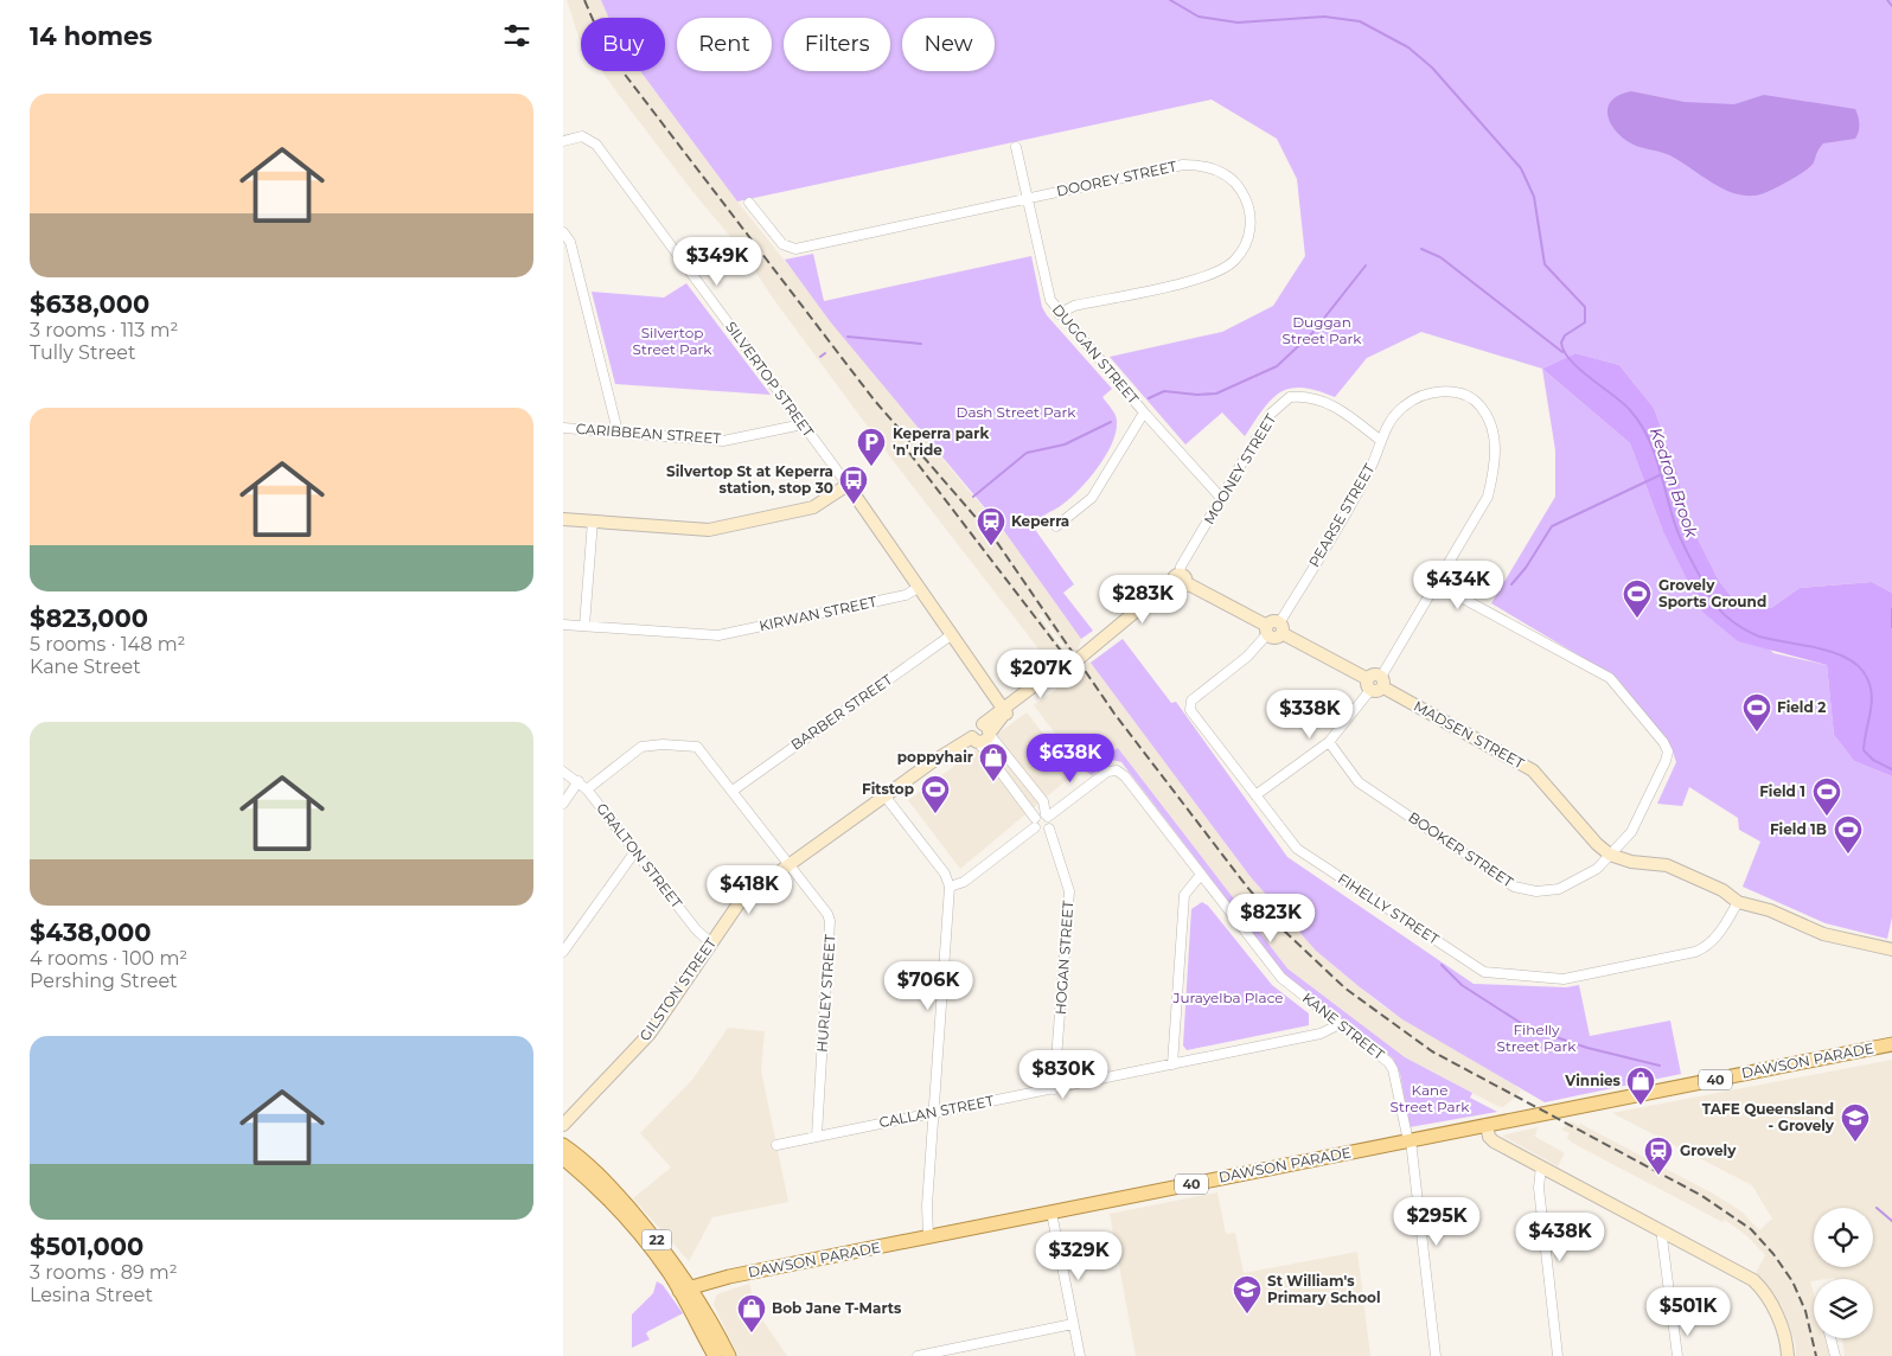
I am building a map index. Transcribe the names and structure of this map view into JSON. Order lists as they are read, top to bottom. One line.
{"streets":{"main road":["DAWSON PARADE","40","22"],"street":["DOOREY STREET","DUGGAN STREET","SILVERTOP STREET","CARIBBEAN STREET","MOONEY STREET","PEARSE STREET","KIRWAN STREET","BARBER STREET","MADSEN STREET","BOOKER STREET","GRALTON STREET","FIHELLY STREET","HOGAN STREET","GILSTON STREET","HURLEY STREET","KANE STREET","CALLAN STREET"]},"crossings":[["DOOREY STREET","DUGGAN STREET"],["DUGGAN STREET","MOONEY STREET"],["SILVERTOP STREET","CARIBBEAN STREET"],["SILVERTOP STREET","KIRWAN STREET"],["MOONEY STREET","PEARSE STREET"],["MOONEY STREET","GILSTON STREET"],["PEARSE STREET","MADSEN STREET"],["PEARSE STREET","BOOKER STREET"],["PEARSE STREET","FIHELLY STREET"],["BARBER STREET","HURLEY STREET"],["MADSEN STREET","BOOKER STREET"],["MADSEN STREET","FIHELLY STREET"],["GRALTON STREET","GILSTON STREET"],["GRALTON STREET","HURLEY STREET"],["HOGAN STREET","KANE STREET"],["HOGAN STREET","CALLAN STREET"],["GILSTON STREET","HURLEY STREET"],["HURLEY STREET","CALLAN STREET"],["KANE STREET","DAWSON PARADE"],["KANE STREET","CALLAN STREET"],["DAWSON PARADE","22"]],"water":["Kedron Brook"],"parks":["Duggan Street Park","Silvertop Street Park","Dash Street Park","Jurayelba Place","Fihelly Street Park","Kane Street Park"],"places":{"parking":["Keperra park 'n' ride"],"bus stop":["Silvertop St at Keperra station, stop 30"],"station":["Keperra","Grovely"],"sports":["Grovely Sports Ground","Field 2","Fitstop","Field 1","Field 1B"],"shop":["poppyhair","Vinnies","Bob Jane T-Marts"],"school or university":["TAFE Queensland - Grovely","St William's Primary School"]},"page":{"heading":"14 homes","chip":["Buy","Rent","Filters","New"],"list":[{"name":"$638,000","note":"3 rooms · 113 m² · Tully Street"},{"name":"$823,000","note":"5 rooms · 148 m² · Kane Street"},{"name":"$438,000","note":"4 rooms · 100 m² · Pershing Street"},{"name":"$501,000","note":"3 rooms · 89 m² · Lesina Street"}],"price":["$349K","$434K","$283K","$207K","$338K","$638K","$418K","$823K","$706K","$830K","$295K","$438K","$329K","$501K"]}}
